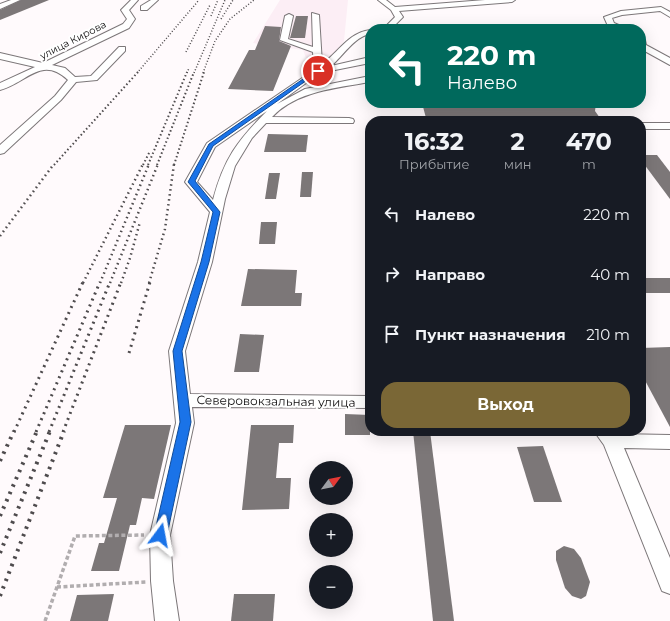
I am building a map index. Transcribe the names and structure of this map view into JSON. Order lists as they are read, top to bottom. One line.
{"streets":{"street":["улица Кирова","Северовокзальная улица"]},"north":"top right","page":{"turn":["220 m","Налево"],"eta":["16:32","Прибытие","2","мин","470","m"],"list":[{"name":"Налево","value":"220 m"},{"name":"Направо","value":"40 m"},{"name":"Пункт назначения","value":"210 m"}],"buttons":"Выход","map_buttons":["+","−"]}}
